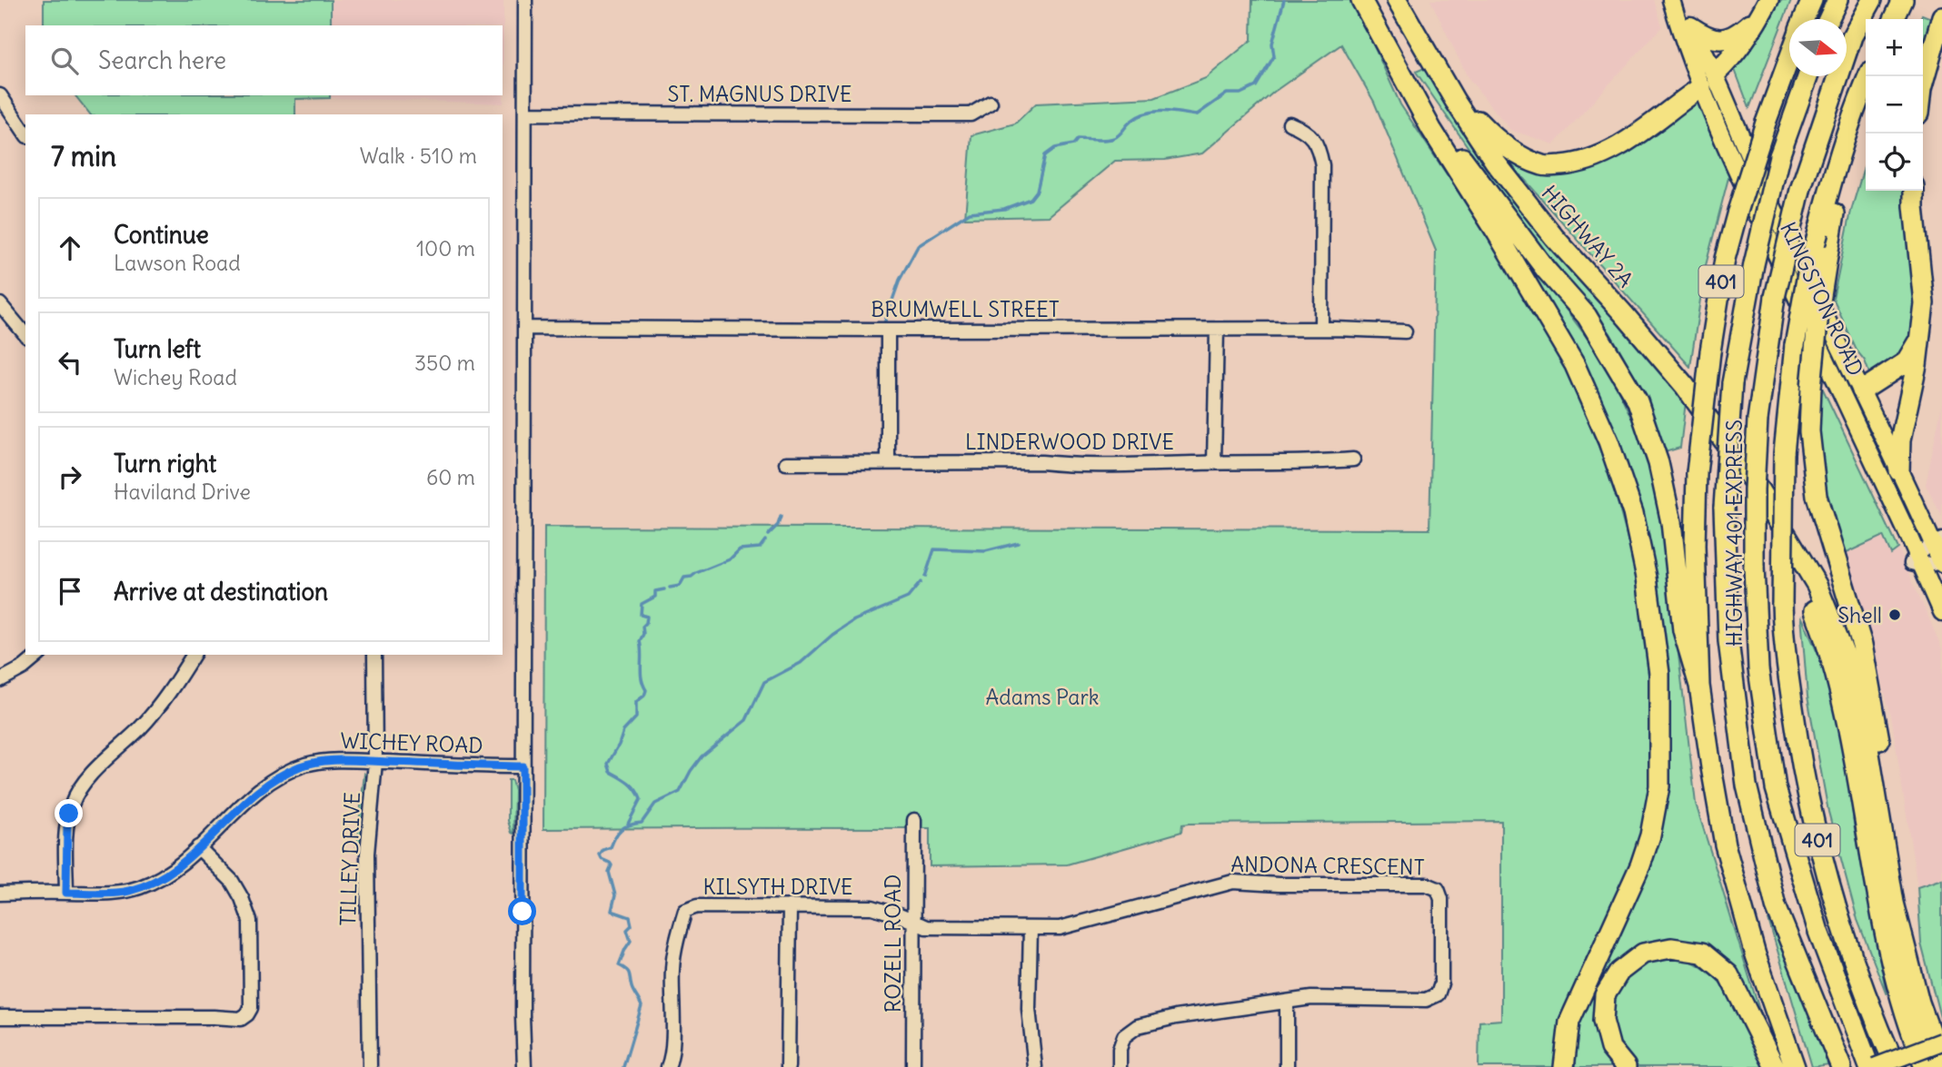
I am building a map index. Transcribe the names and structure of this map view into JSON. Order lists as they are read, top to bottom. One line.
{"streets":{"highway":["HIGHWAY 2A","401","HIGHWAY 401 EXPRESS"],"main road":["KINGSTON ROAD"],"street":["ST. MAGNUS DRIVE","BRUMWELL STREET","LINDERWOOD DRIVE","WICHEY ROAD","TILLEY DRIVE","ANDONA CRESCENT","KILSYTH DRIVE","ROZELL ROAD"]},"crossings":[["WICHEY ROAD","TILLEY DRIVE"],["ANDONA CRESCENT","KILSYTH DRIVE"],["ANDONA CRESCENT","ROZELL ROAD"],["KILSYTH DRIVE","ROZELL ROAD"]],"parks":["Adams Park"],"places":["Shell"],"north":"right","page":{"map_buttons":["+","−"],"search":"Search here","heading":["7 min","Walk · 510 m"],"list":[["Continue","Lawson Road","100 m"],["Turn left","Wichey Road","350 m"],["Turn right","Haviland Drive","60 m"],"Arrive at destination"]}}
